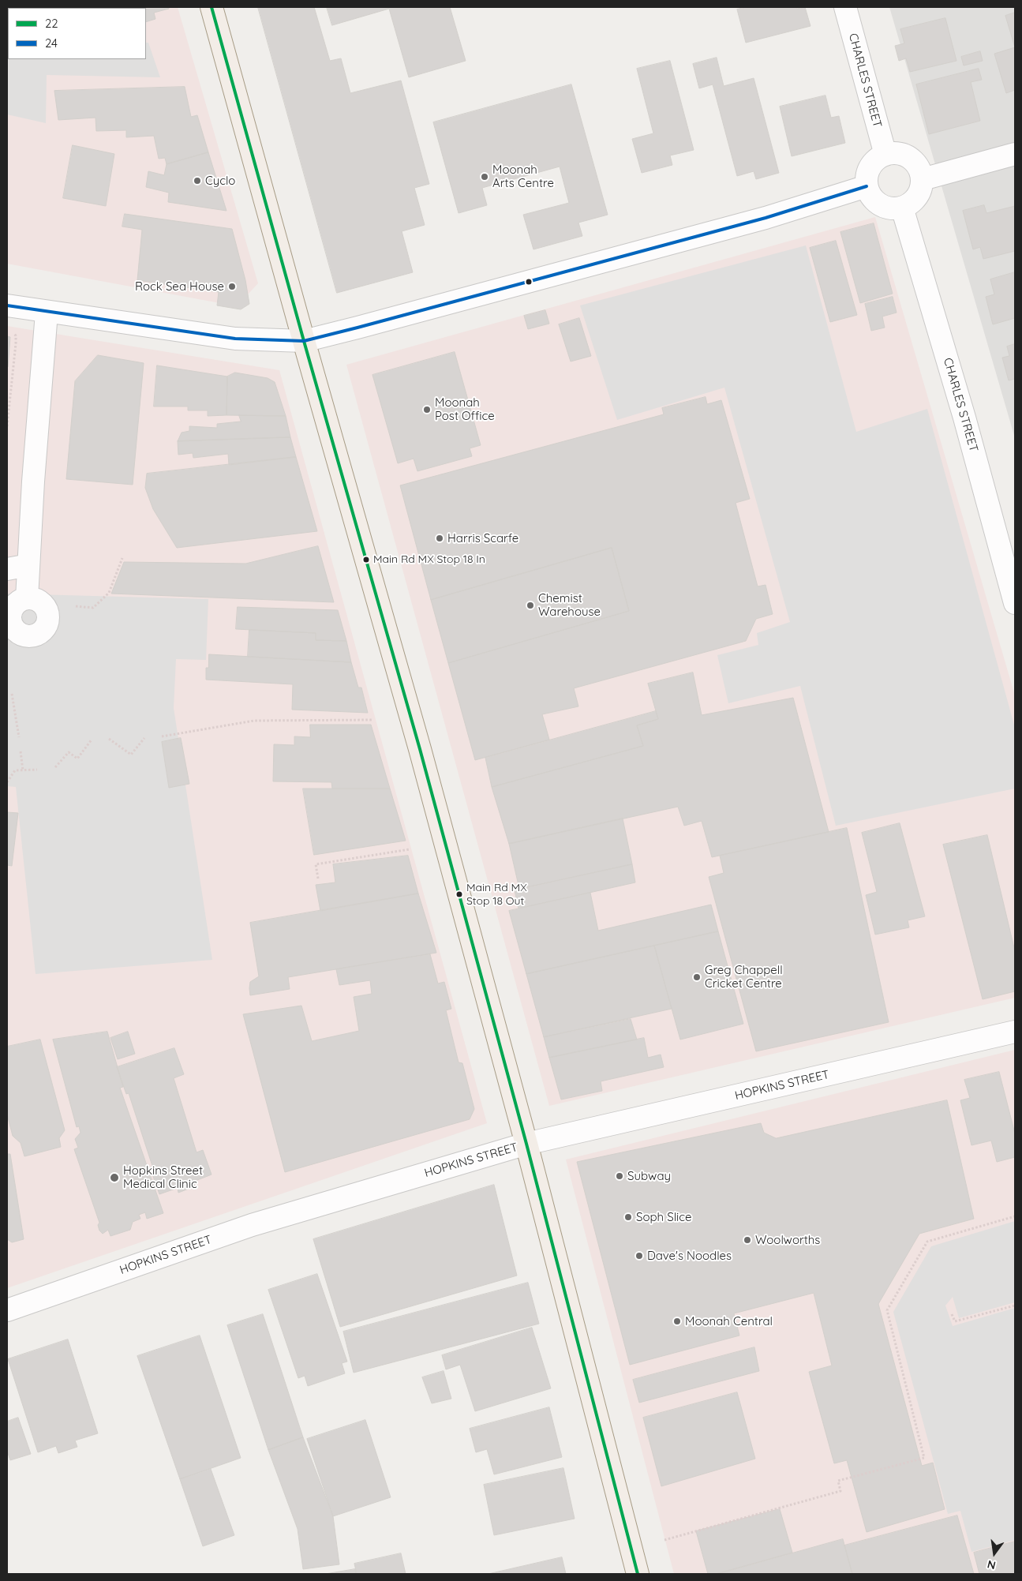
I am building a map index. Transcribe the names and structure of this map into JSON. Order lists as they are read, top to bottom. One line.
{"streets":{"street":["CHARLES STREET","HOPKINS STREET"]},"places":["Moonah Arts Centre","Cyclo","Rock Sea House","Moonah Post Office","Harris Scarfe","Main Rd MX Stop 18 In","Chemist Warehouse","Main Rd MX Stop 18 Out","Greg Chappell Cricket Centre","Subway","Hopkins Street Medical Clinic","Soph Slice","Woolworths","Dave's Noodles","Moonah Central"],"lines":["transit line 22","transit line 24"],"legend":["22","24"],"north":"bottom"}
